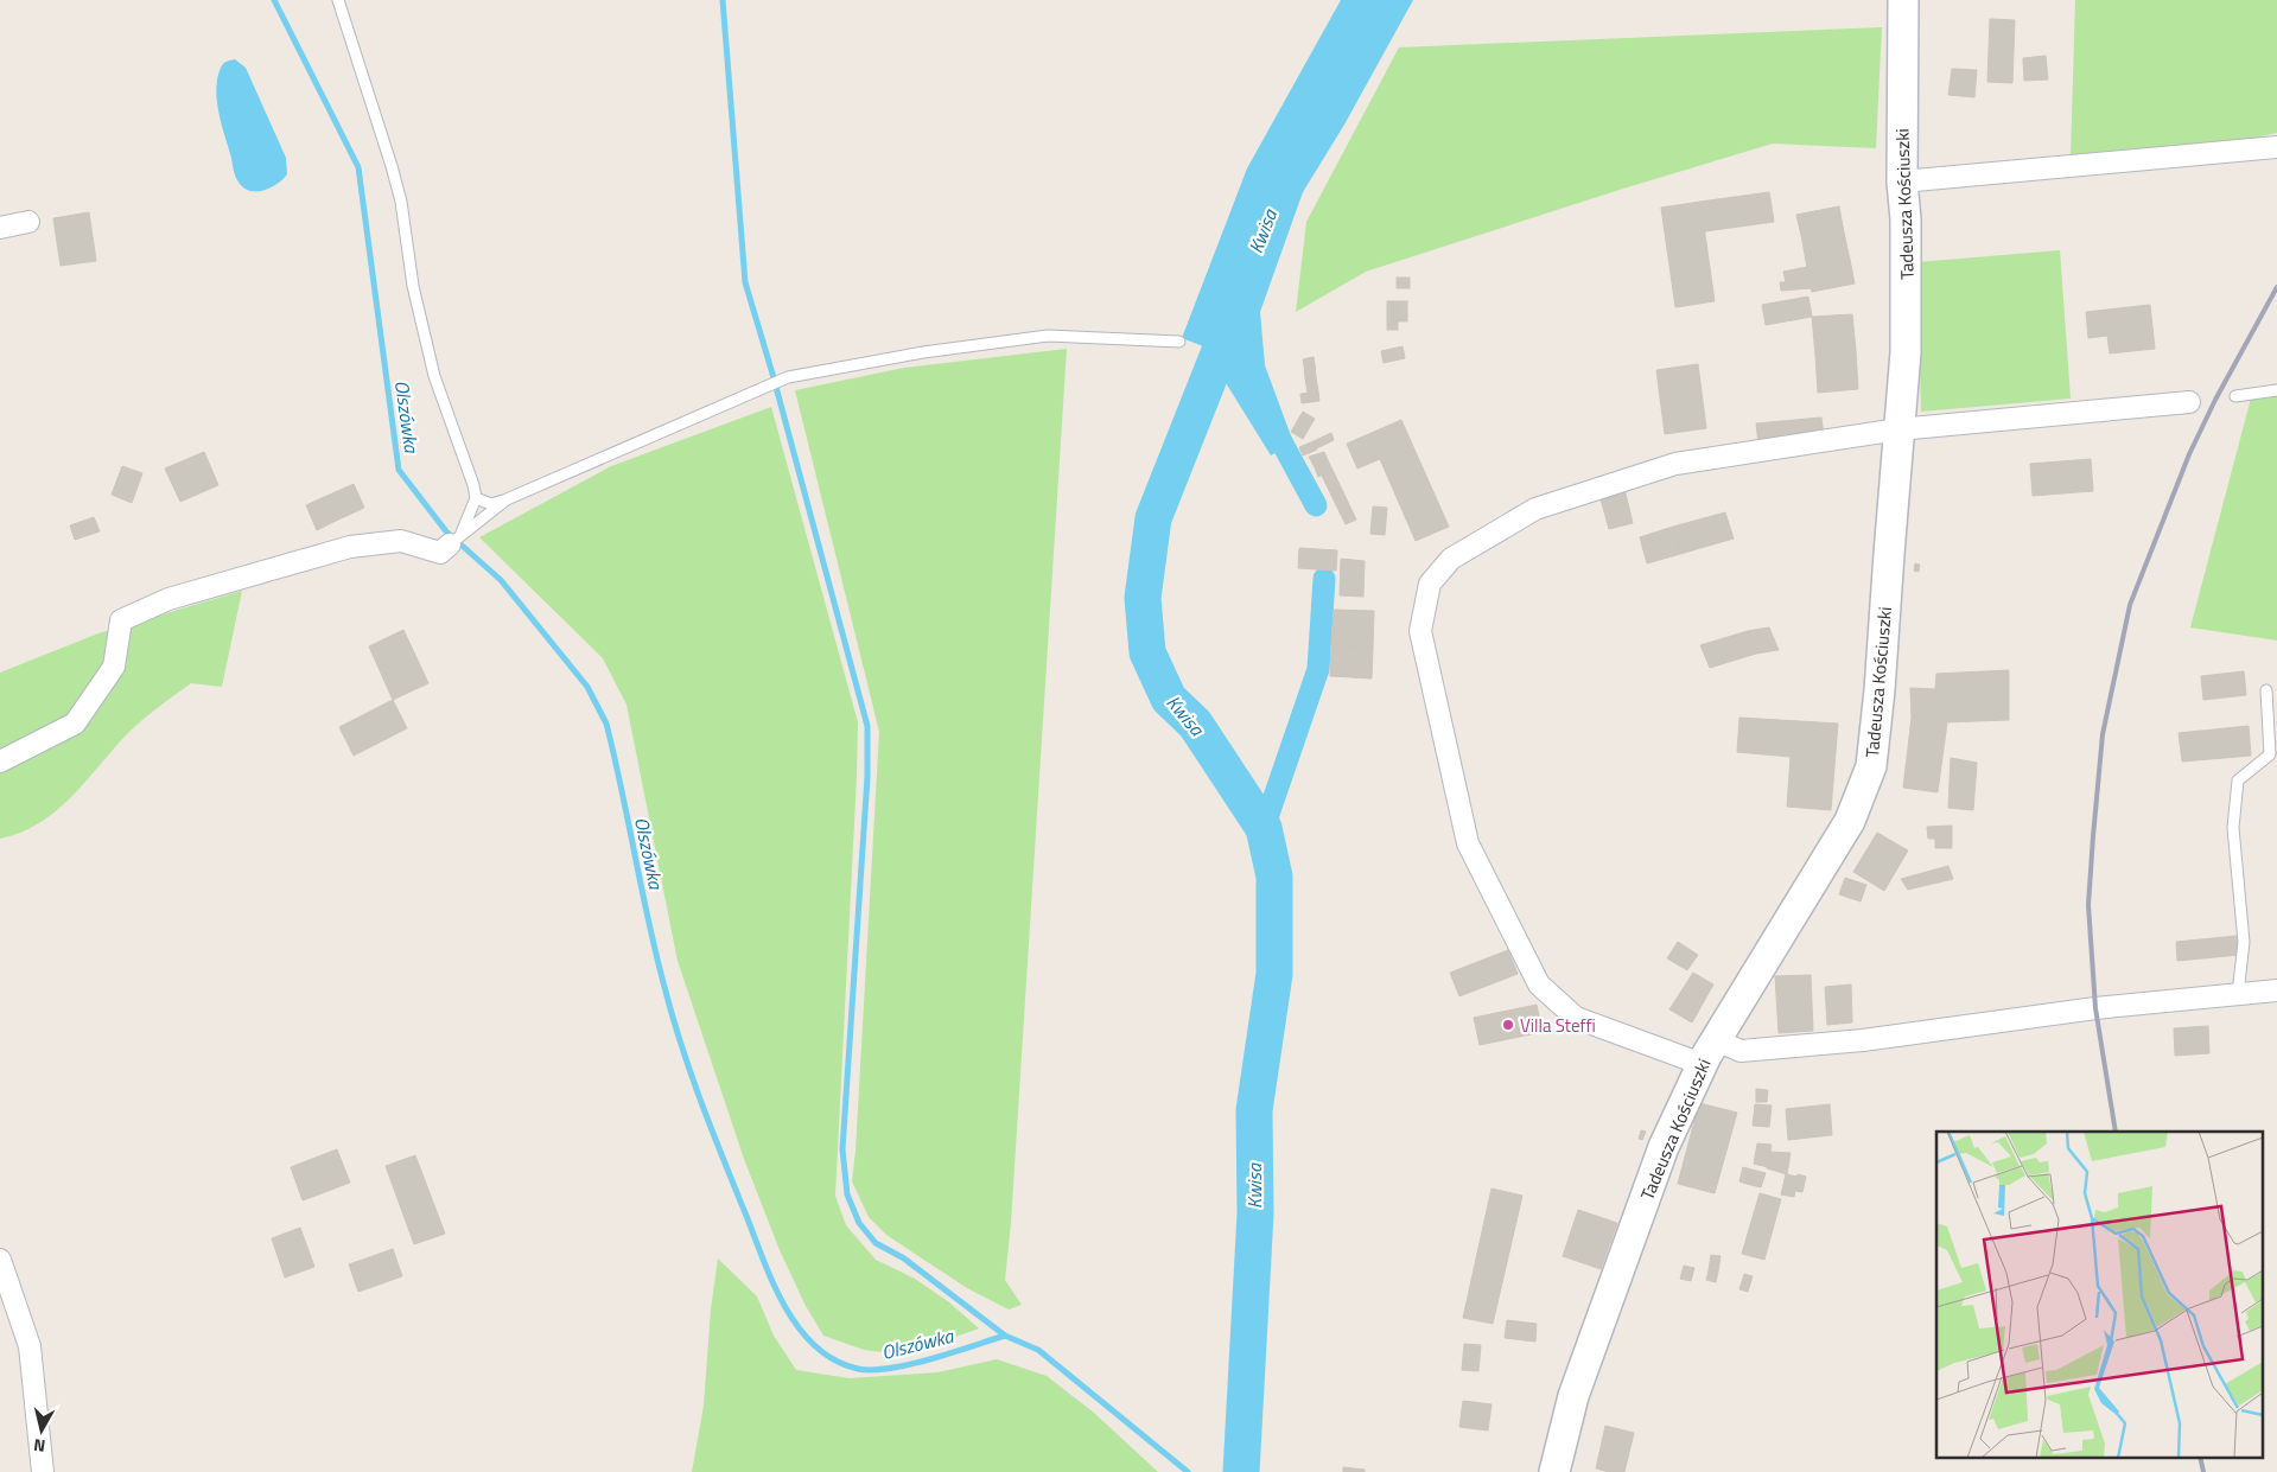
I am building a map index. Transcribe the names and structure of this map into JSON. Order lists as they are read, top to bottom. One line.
{"streets":{"main road":["Tadeusza Kościuszki"]},"water":["Kwisa","Olszówka"],"places":["Villa Steffi"],"north":"bottom"}
